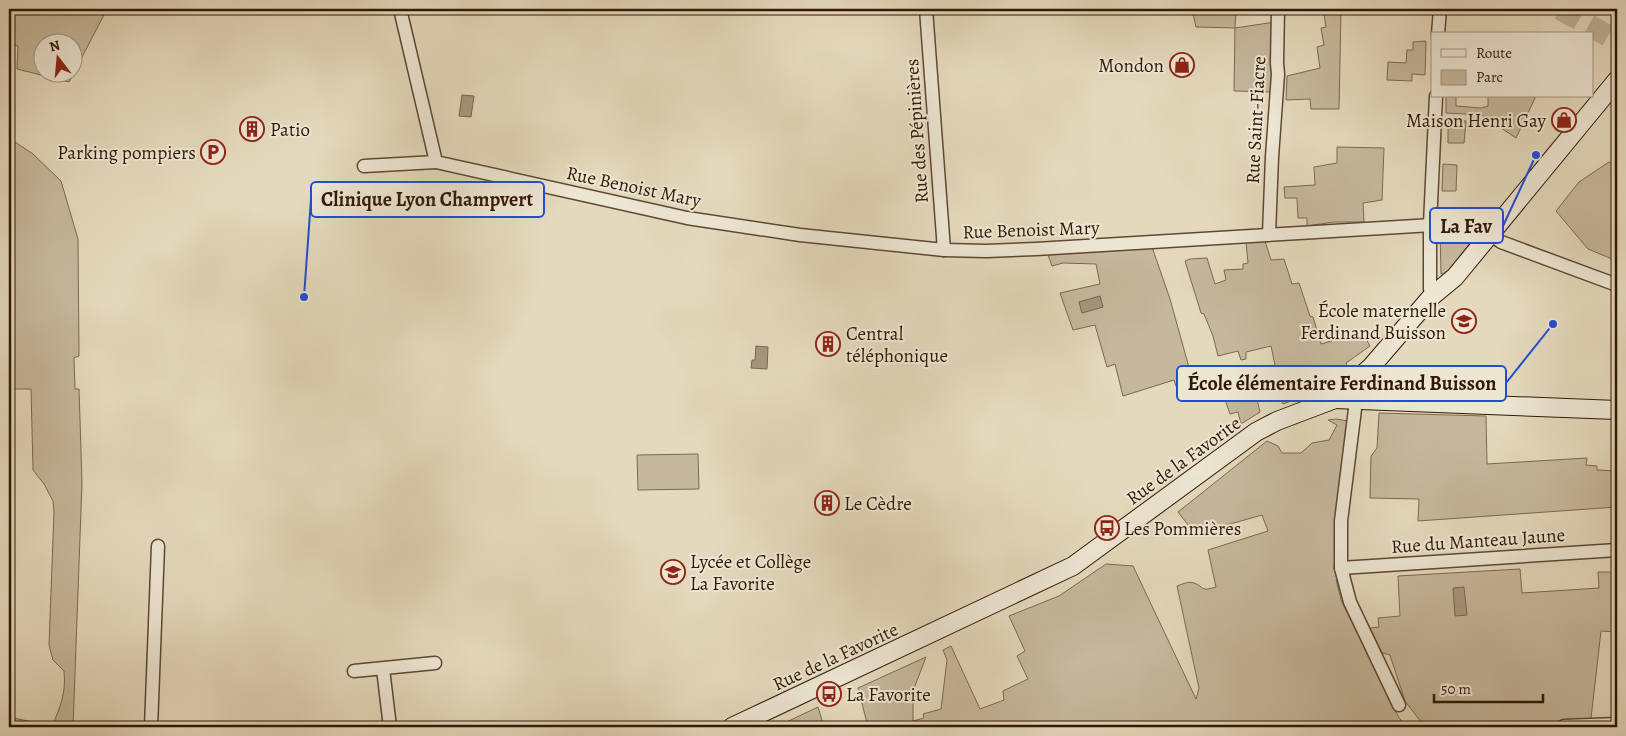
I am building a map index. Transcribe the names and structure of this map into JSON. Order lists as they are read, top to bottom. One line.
{"streets":{"street":["Rue Saint-Fiacre","Rue des Pépinières","Rue Benoist Mary","Rue de la Favorite","Rue du Manteau Jaune"]},"crossings":[["Rue Saint-Fiacre","Rue Benoist Mary"],["Rue des Pépinières","Rue Benoist Mary"]],"places":{"shop":["Mondon","Maison Henri Gay"],"building":["Patio","Central téléphonique","Le Cèdre"],"parking":["Parking pompiers"],"other":["La Fav","Clinique Lyon Champvert","École élémentaire Ferdinand Buisson"],"school or university":["École maternelle Ferdinand Buisson","Lycée et Collège La Favorite"],"bus stop":["Les Pommières","La Favorite"]},"legend":["Route","Parc"],"scale_bar":"50 m","north":"top"}
